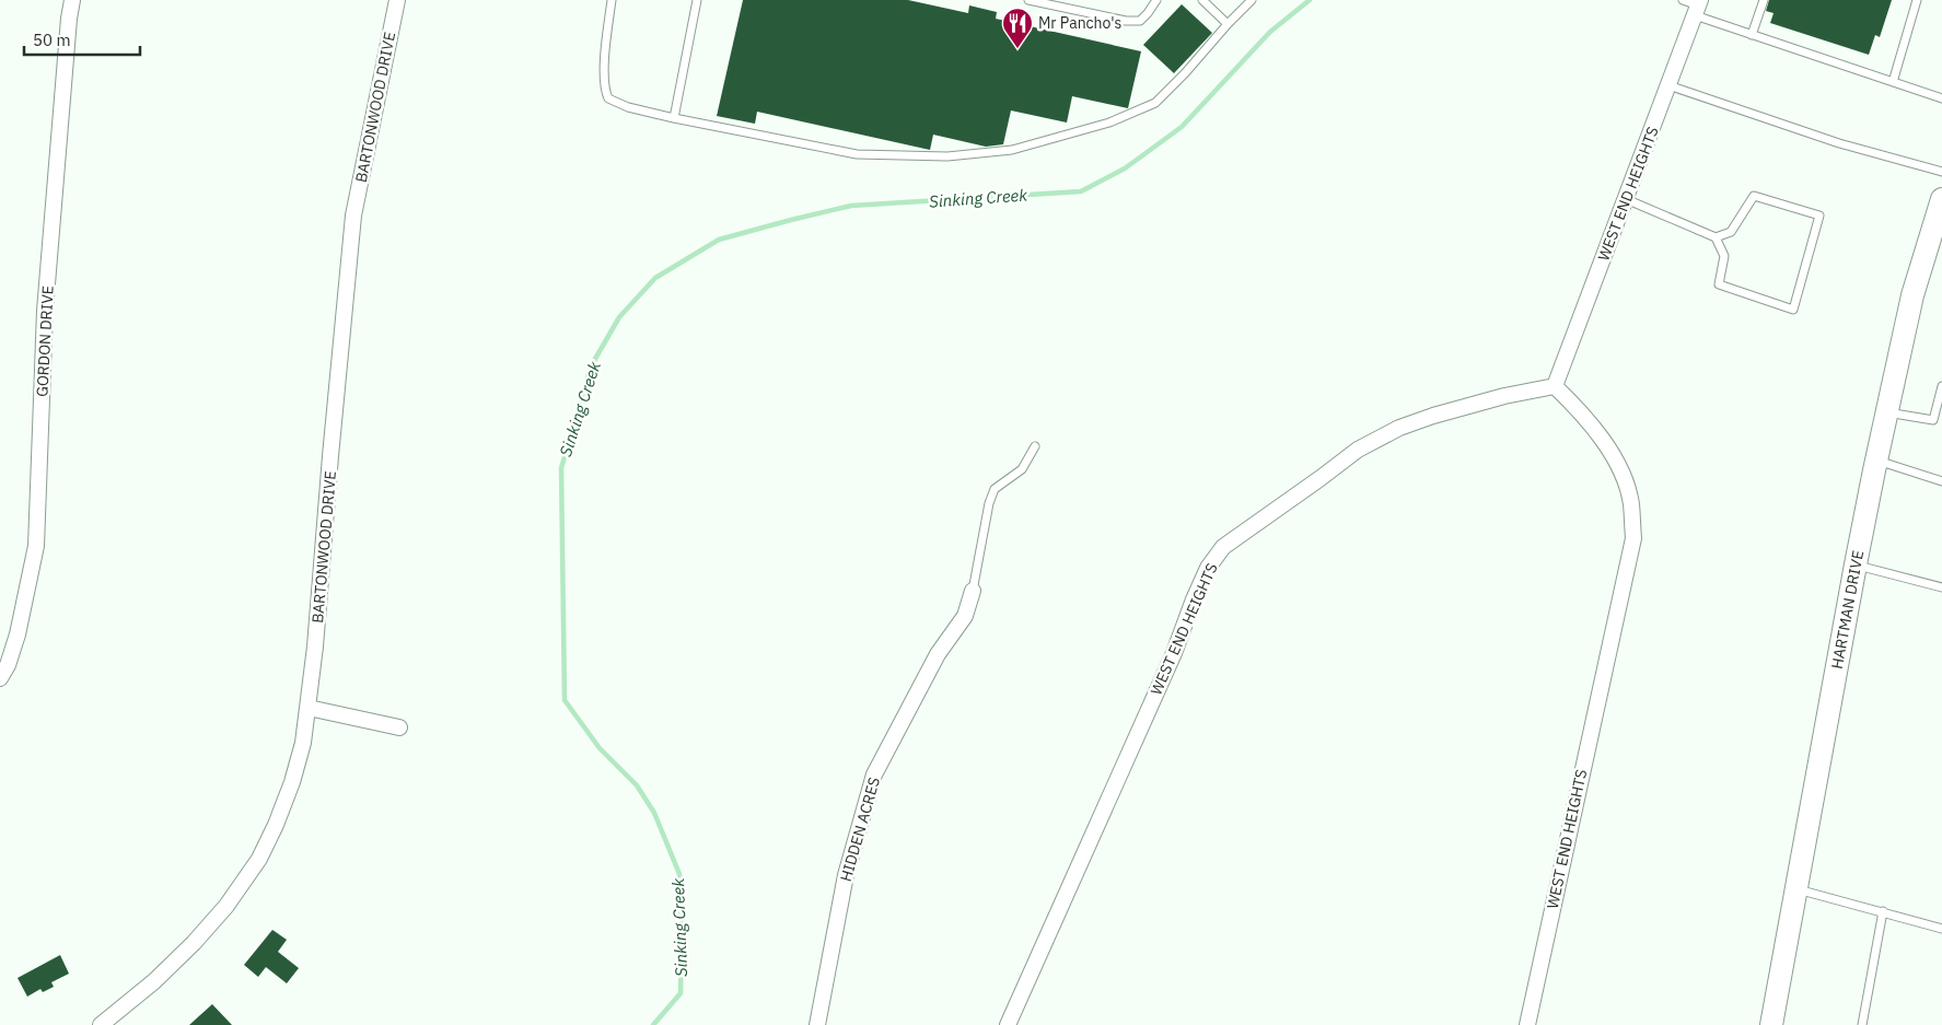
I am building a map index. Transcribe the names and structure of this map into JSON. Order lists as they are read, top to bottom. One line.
{"streets":{"main road":["HARTMAN DRIVE"],"street":["BARTONWOOD DRIVE","WEST END HEIGHTS","GORDON DRIVE","HIDDEN ACRES"]},"water":["Sinking Creek"],"places":{"restaurant":["Mr Pancho's"]},"scale_bar":"50 m"}
